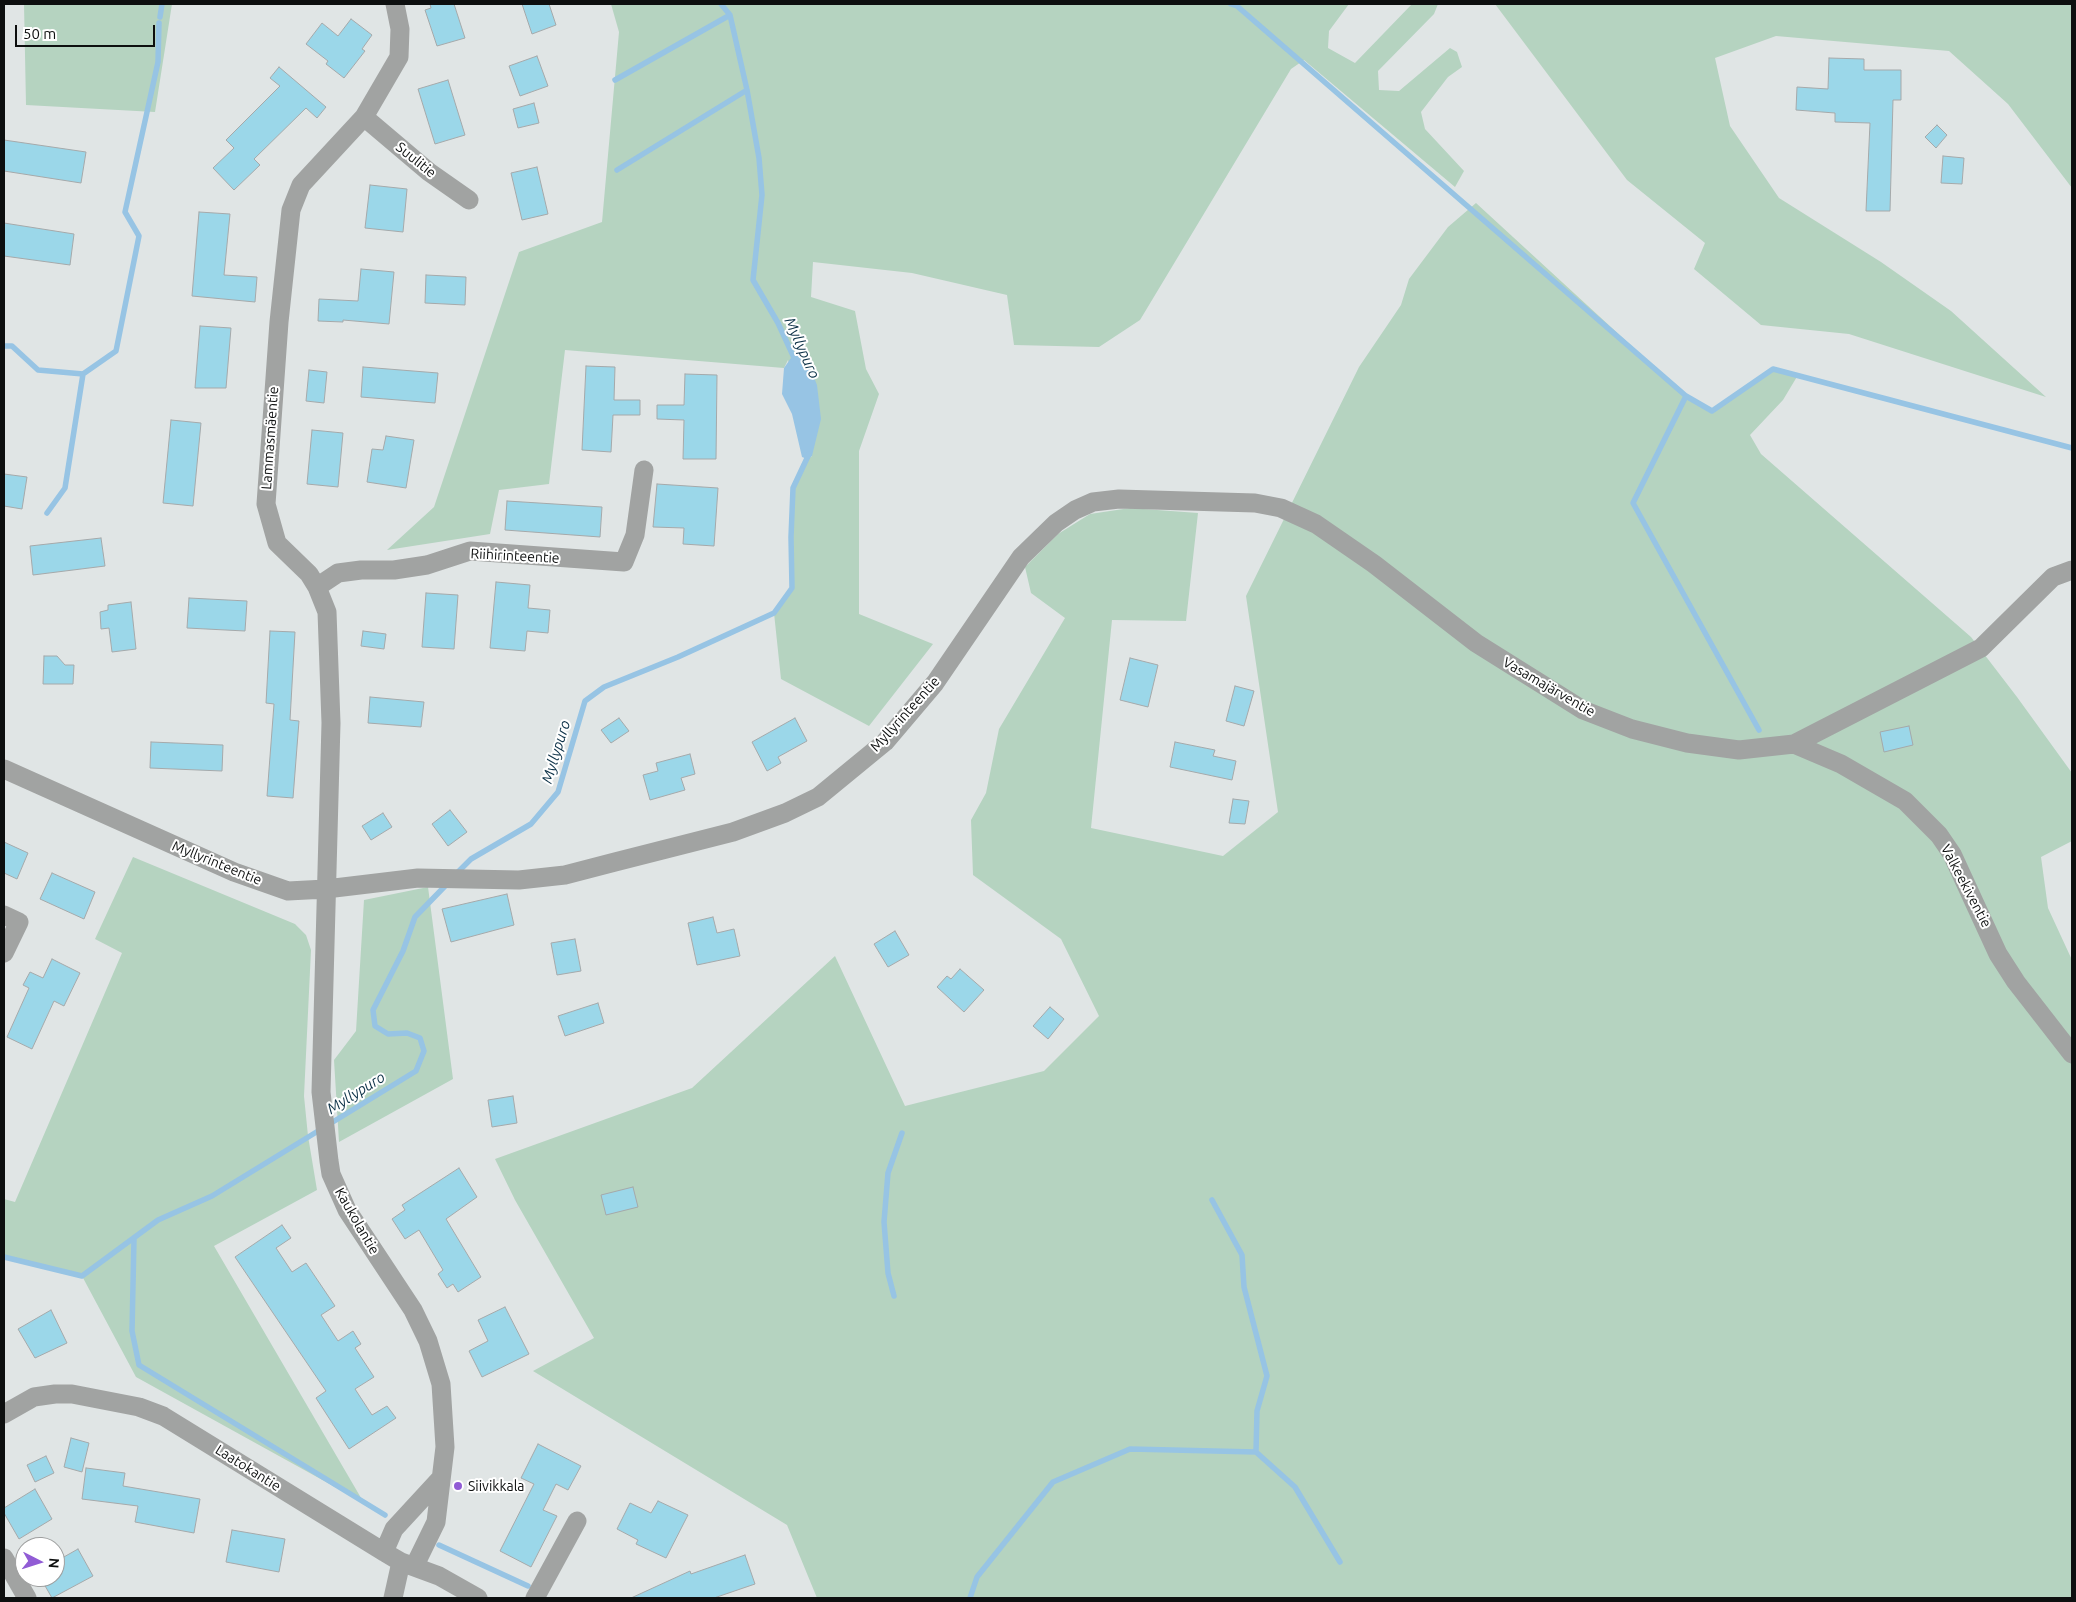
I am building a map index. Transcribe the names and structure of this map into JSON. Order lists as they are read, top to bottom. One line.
{"streets":{"street":["Suulitie","Lammasmäentie","Riihirinteentie","Vasamajärventie","Myllyrinteentie","Valkeekiventie","Kaukolantie","Laatokantie"]},"crossings":[["Suulitie","Lammasmäentie"],["Lammasmäentie","Riihirinteentie"],["Lammasmäentie","Myllyrinteentie"],["Lammasmäentie","Kaukolantie"],["Vasamajärventie","Myllyrinteentie"],["Vasamajärventie","Valkeekiventie"],["Myllyrinteentie","Kaukolantie"],["Kaukolantie","Laatokantie"]],"water":["Myllypuro"],"places":["Siivikkala"],"scale_bar":"50 m","north":"right"}
